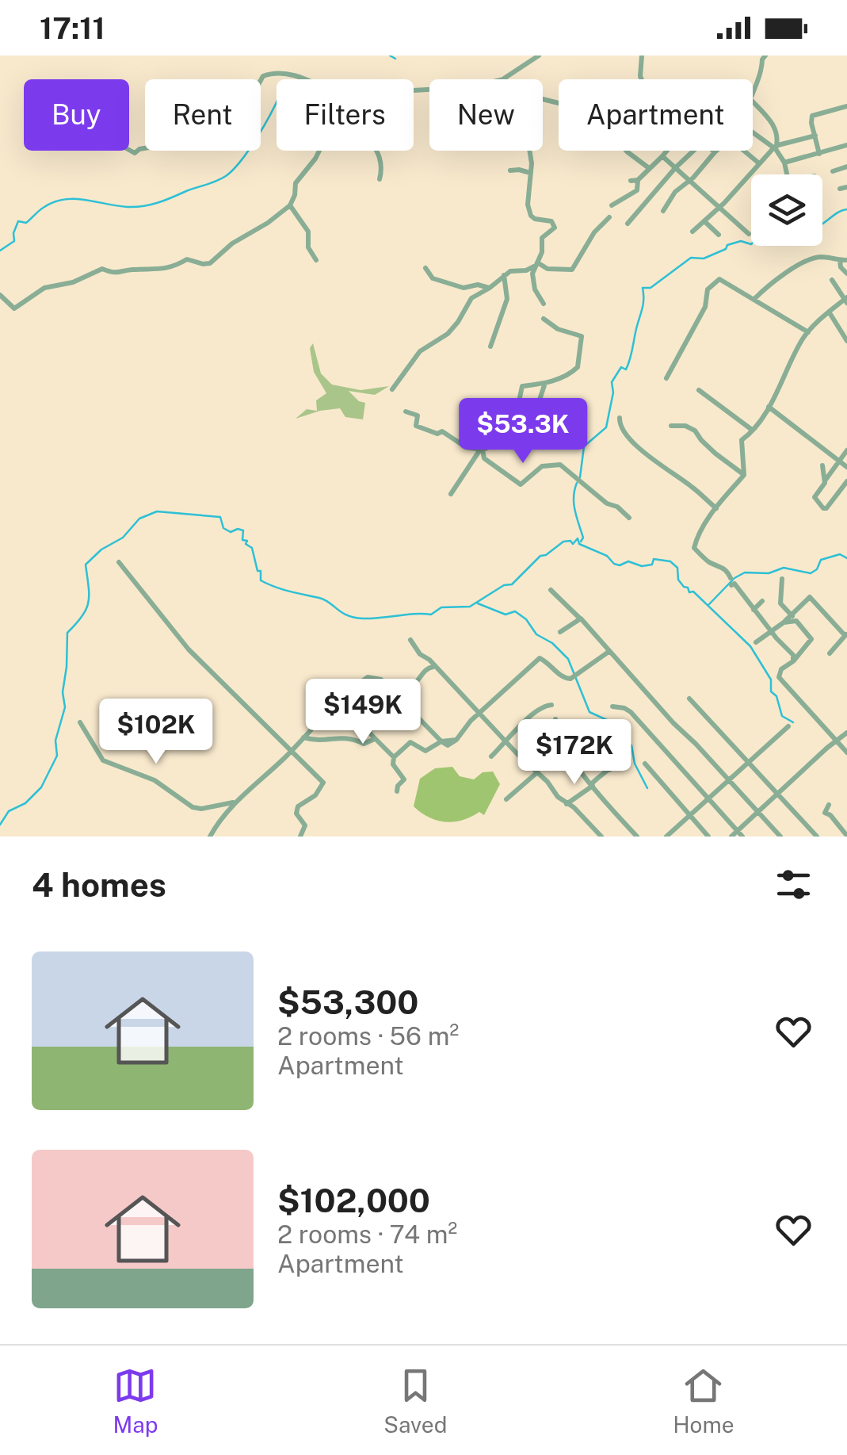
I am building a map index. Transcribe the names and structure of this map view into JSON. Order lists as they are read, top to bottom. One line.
{"page":{"status":"17:11","chip":["Buy","Rent","Filters","New","Apartment"],"price":["$53.3K","$149K","$102K","$172K"],"heading":"4 homes","list":[{"name":"$53,300","note":"2 rooms · 56 m² · Apartment"},{"name":"$102,000","note":"2 rooms · 74 m² · Apartment"}],"tabs":["Map","Saved","Home"]}}
